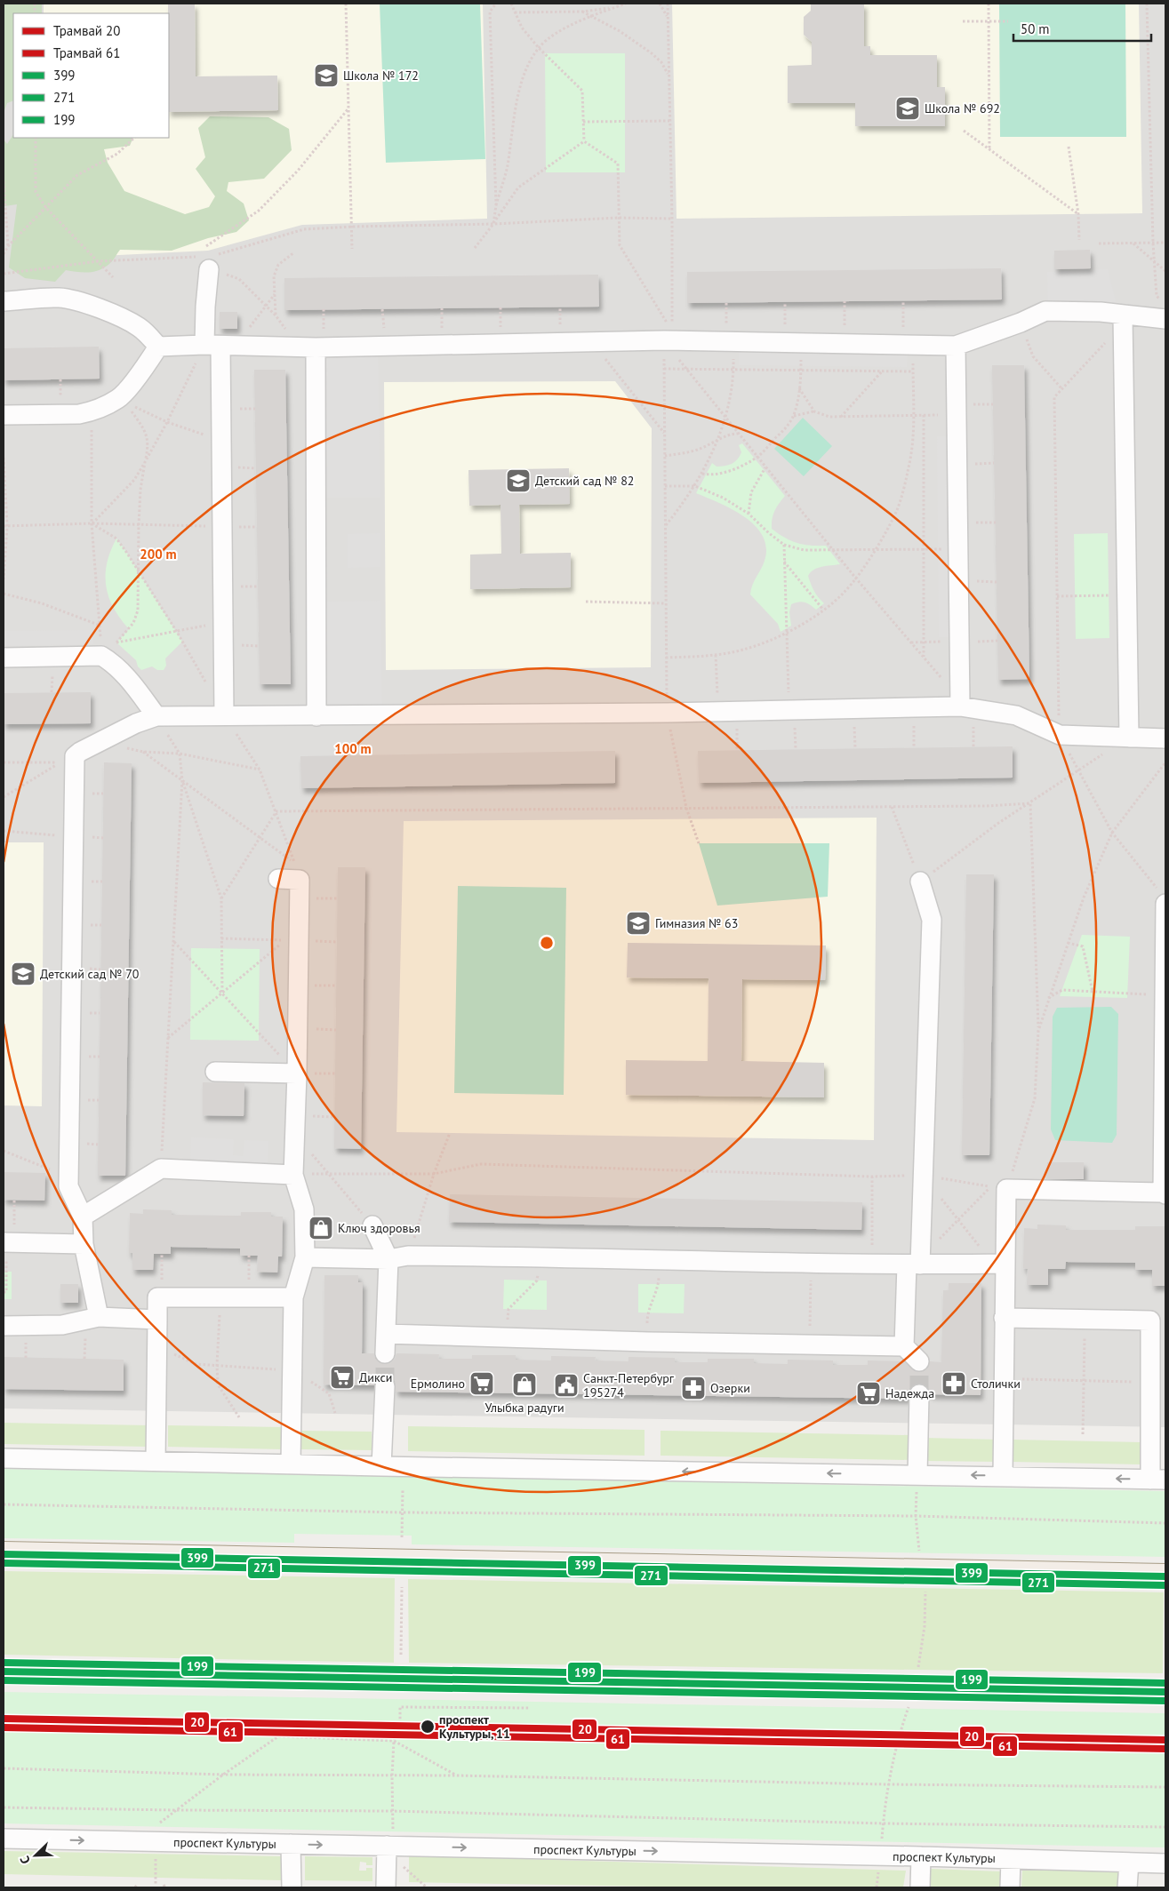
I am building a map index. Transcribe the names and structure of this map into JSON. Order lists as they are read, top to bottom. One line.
{"streets":{"street":["проспект Культуры"]},"one_way":["проспект Культуры"],"places":{"school or university":["Школа № 172","Школа № 692","Детский сад № 82","Гимназия № 63","Детский сад № 70"],"shop":["Ключ здоровья","Улыбка радуги"],"supermarket":["Дикси","Ермолино","Надежда"],"pharmacy":["Столички","Озерки"],"public building":["Санкт-Петербург 195274"],"other":["проспект Культуры, 11"]},"lines":["transit line 399","transit line 271","transit line 199","tram line 20","tram line 61"],"legend":["Трамвай 20","Трамвай 61","399","271","199"],"scale_bar":"50 m","north":"bottom left","rings":["200 m","100 m"]}
